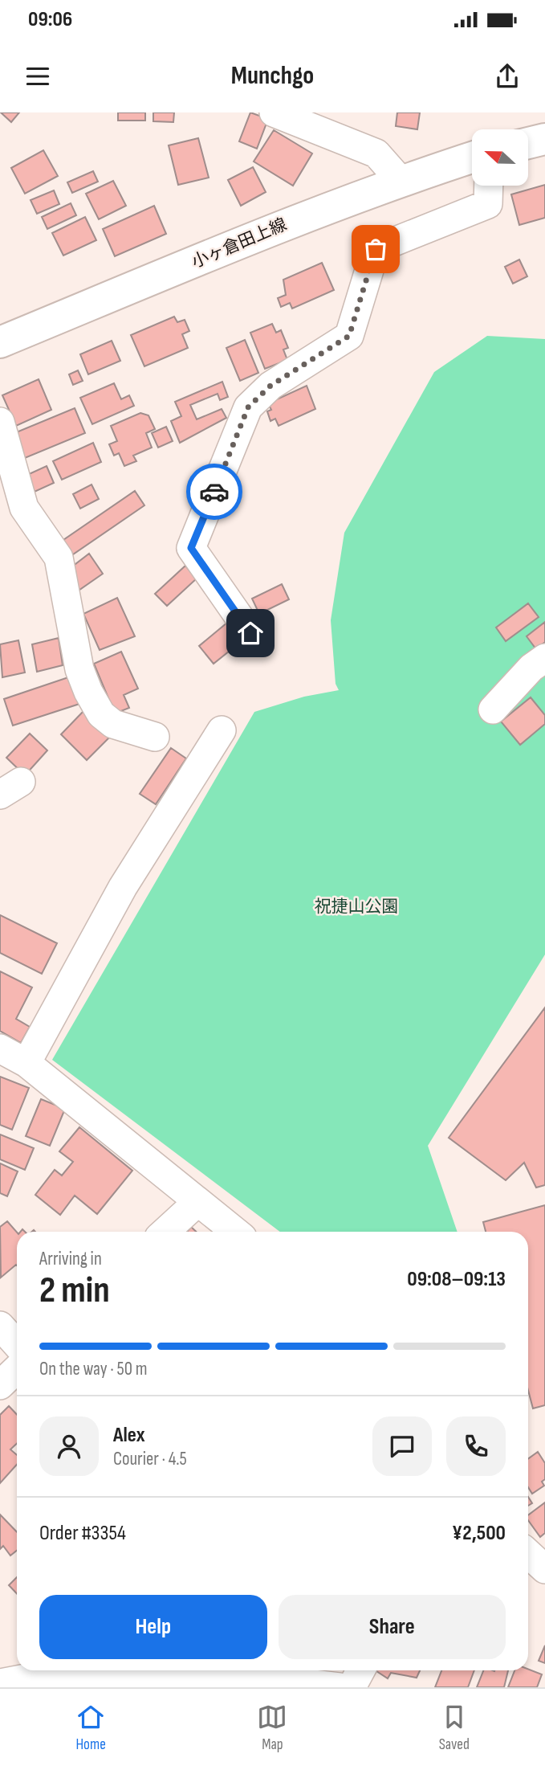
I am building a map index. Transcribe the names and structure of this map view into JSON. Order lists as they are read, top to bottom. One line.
{"streets":{"main road":["小ヶ倉田上線"]},"parks":["祝捷山公園"],"north":"left","page":{"status":"09:06","header":"Munchgo","heading":["2 min","Arriving in","09:08–09:13"],"panel":["Alex","Courier · 4.5","Order #3354","¥2,500"],"bar":"On the way · 50 m","buttons":["Help","Share"],"tabs":["Home","Map","Saved"]}}
